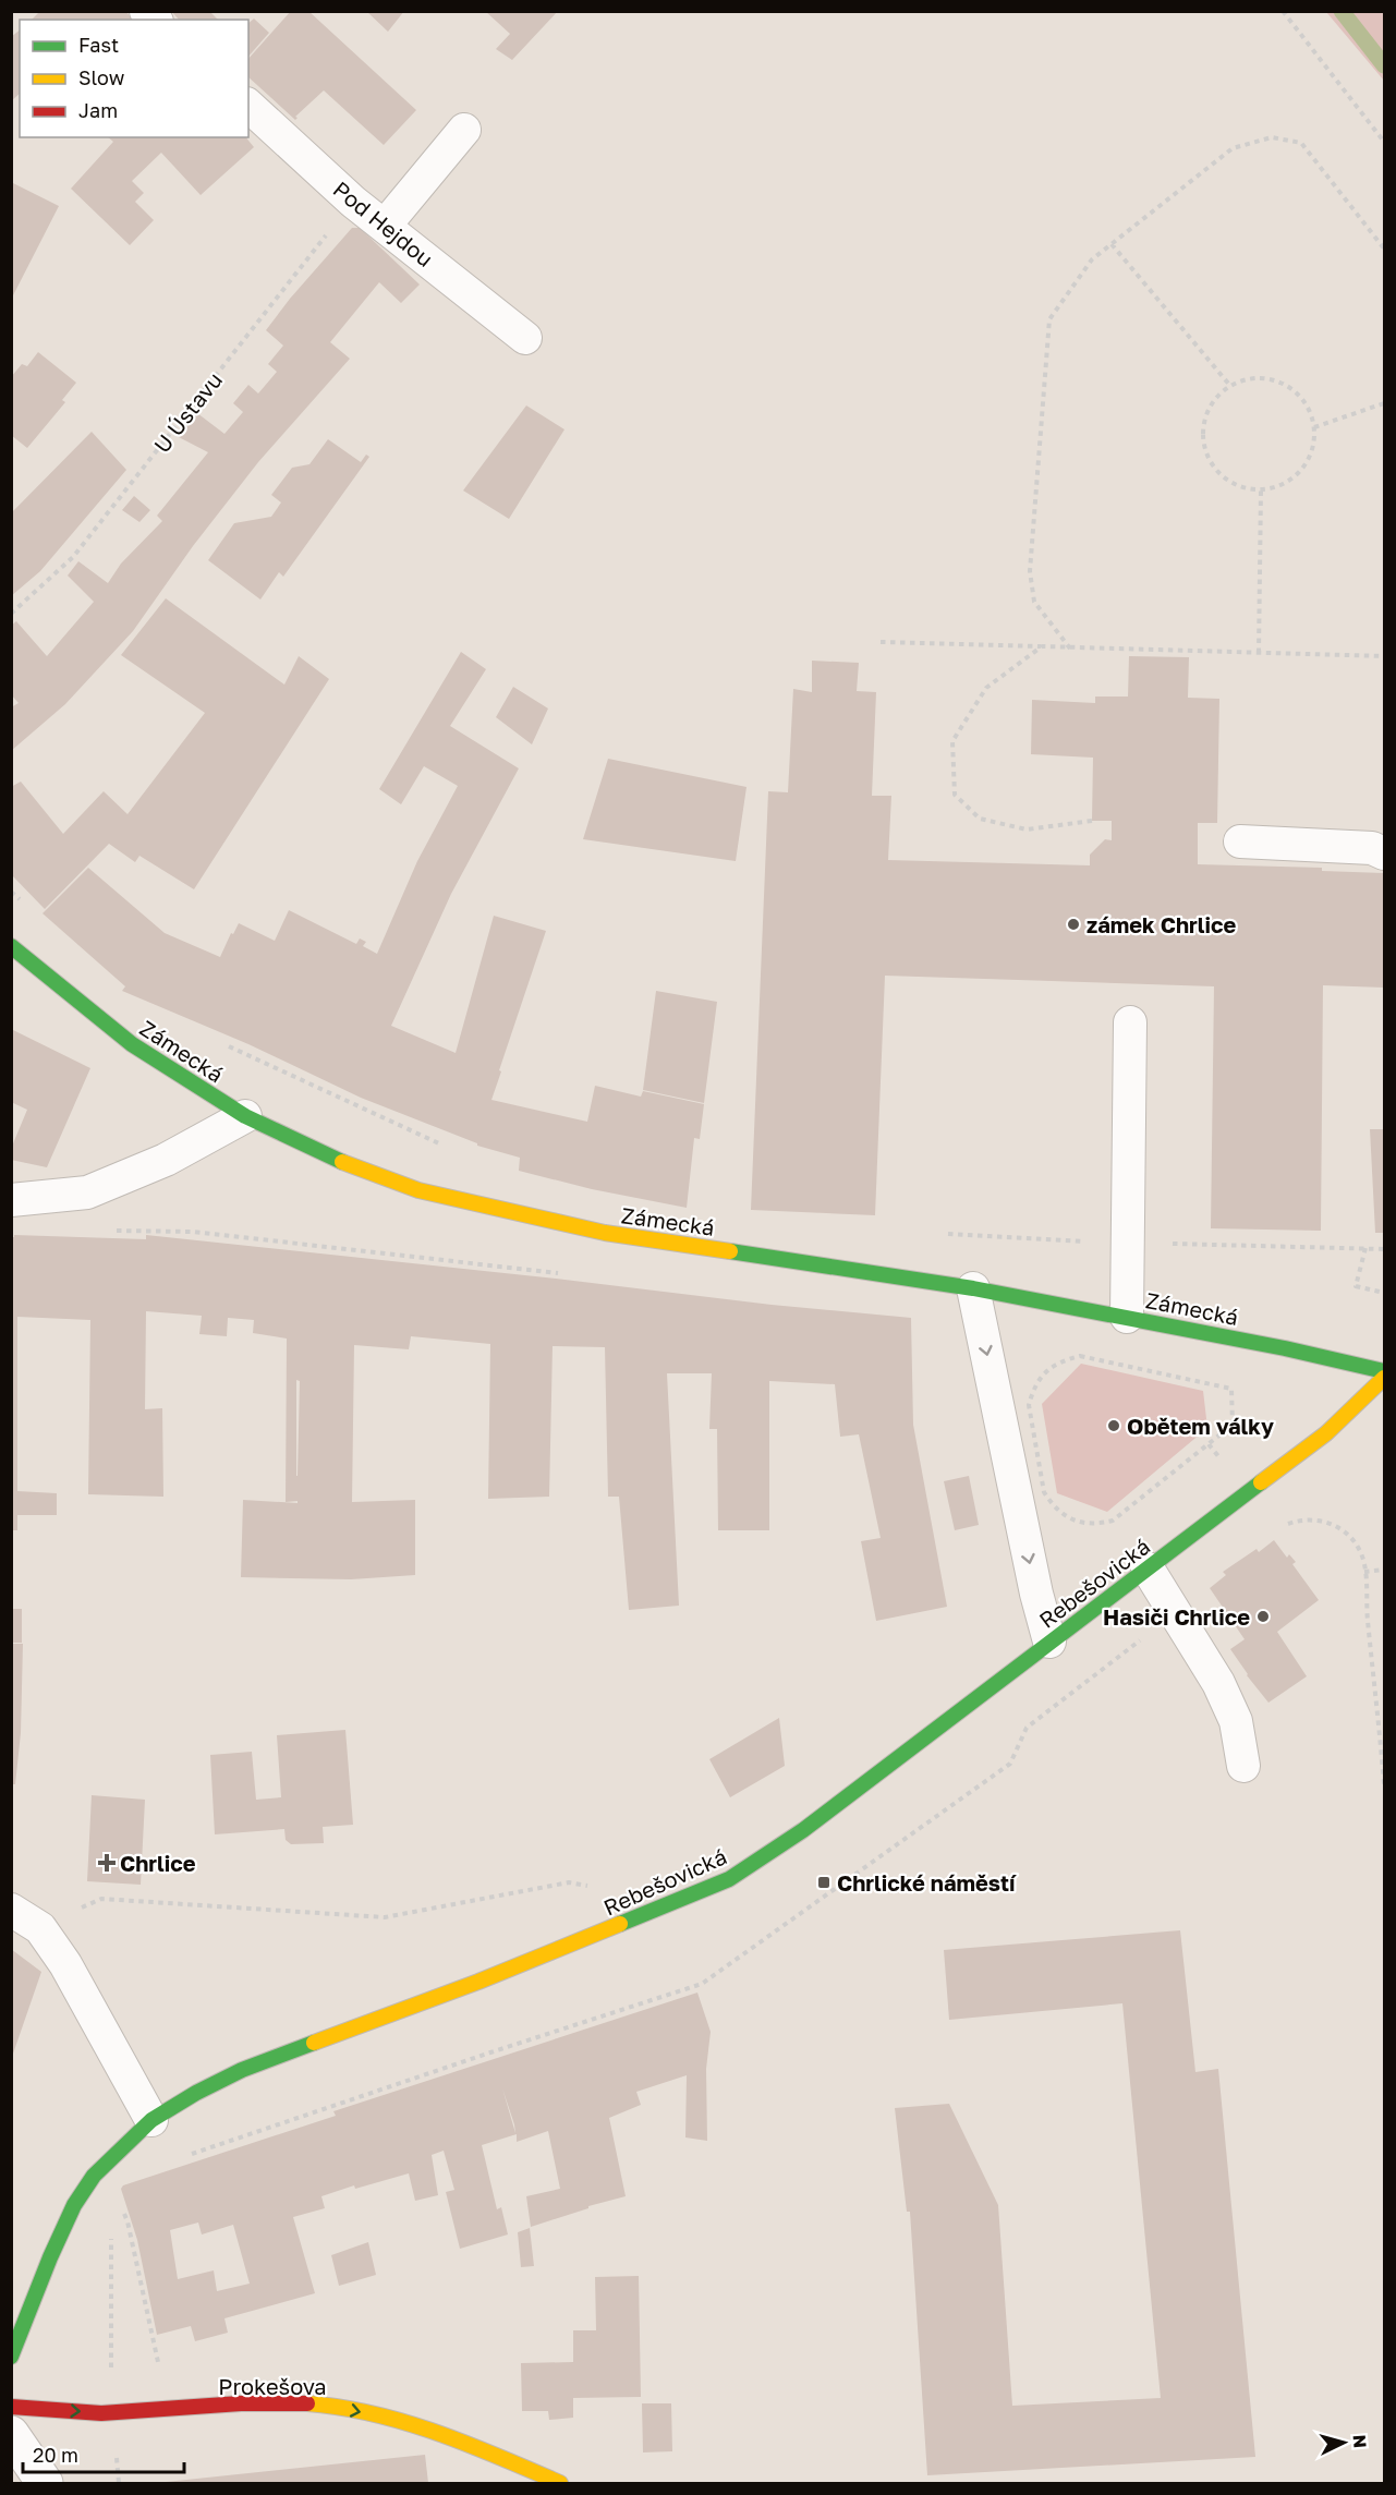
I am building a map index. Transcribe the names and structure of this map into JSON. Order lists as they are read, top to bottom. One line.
{"streets":{"street":["Zámecká","Rebešovická","Prokešova"],"lane":["Pod Hejdou"],"path":["U Ústavu"]},"crossings":[["Pod Hejdou","U Ústavu"]],"one_way":["Prokešova"],"places":{"other":["zámek Chrlice","Obětem války","Hasiči Chrlice"],"health":["Chrlice"],"transit":["Chrlické náměstí"]},"legend":["Fast","Slow","Jam"],"scale_bar":"20 m","north":"right"}
